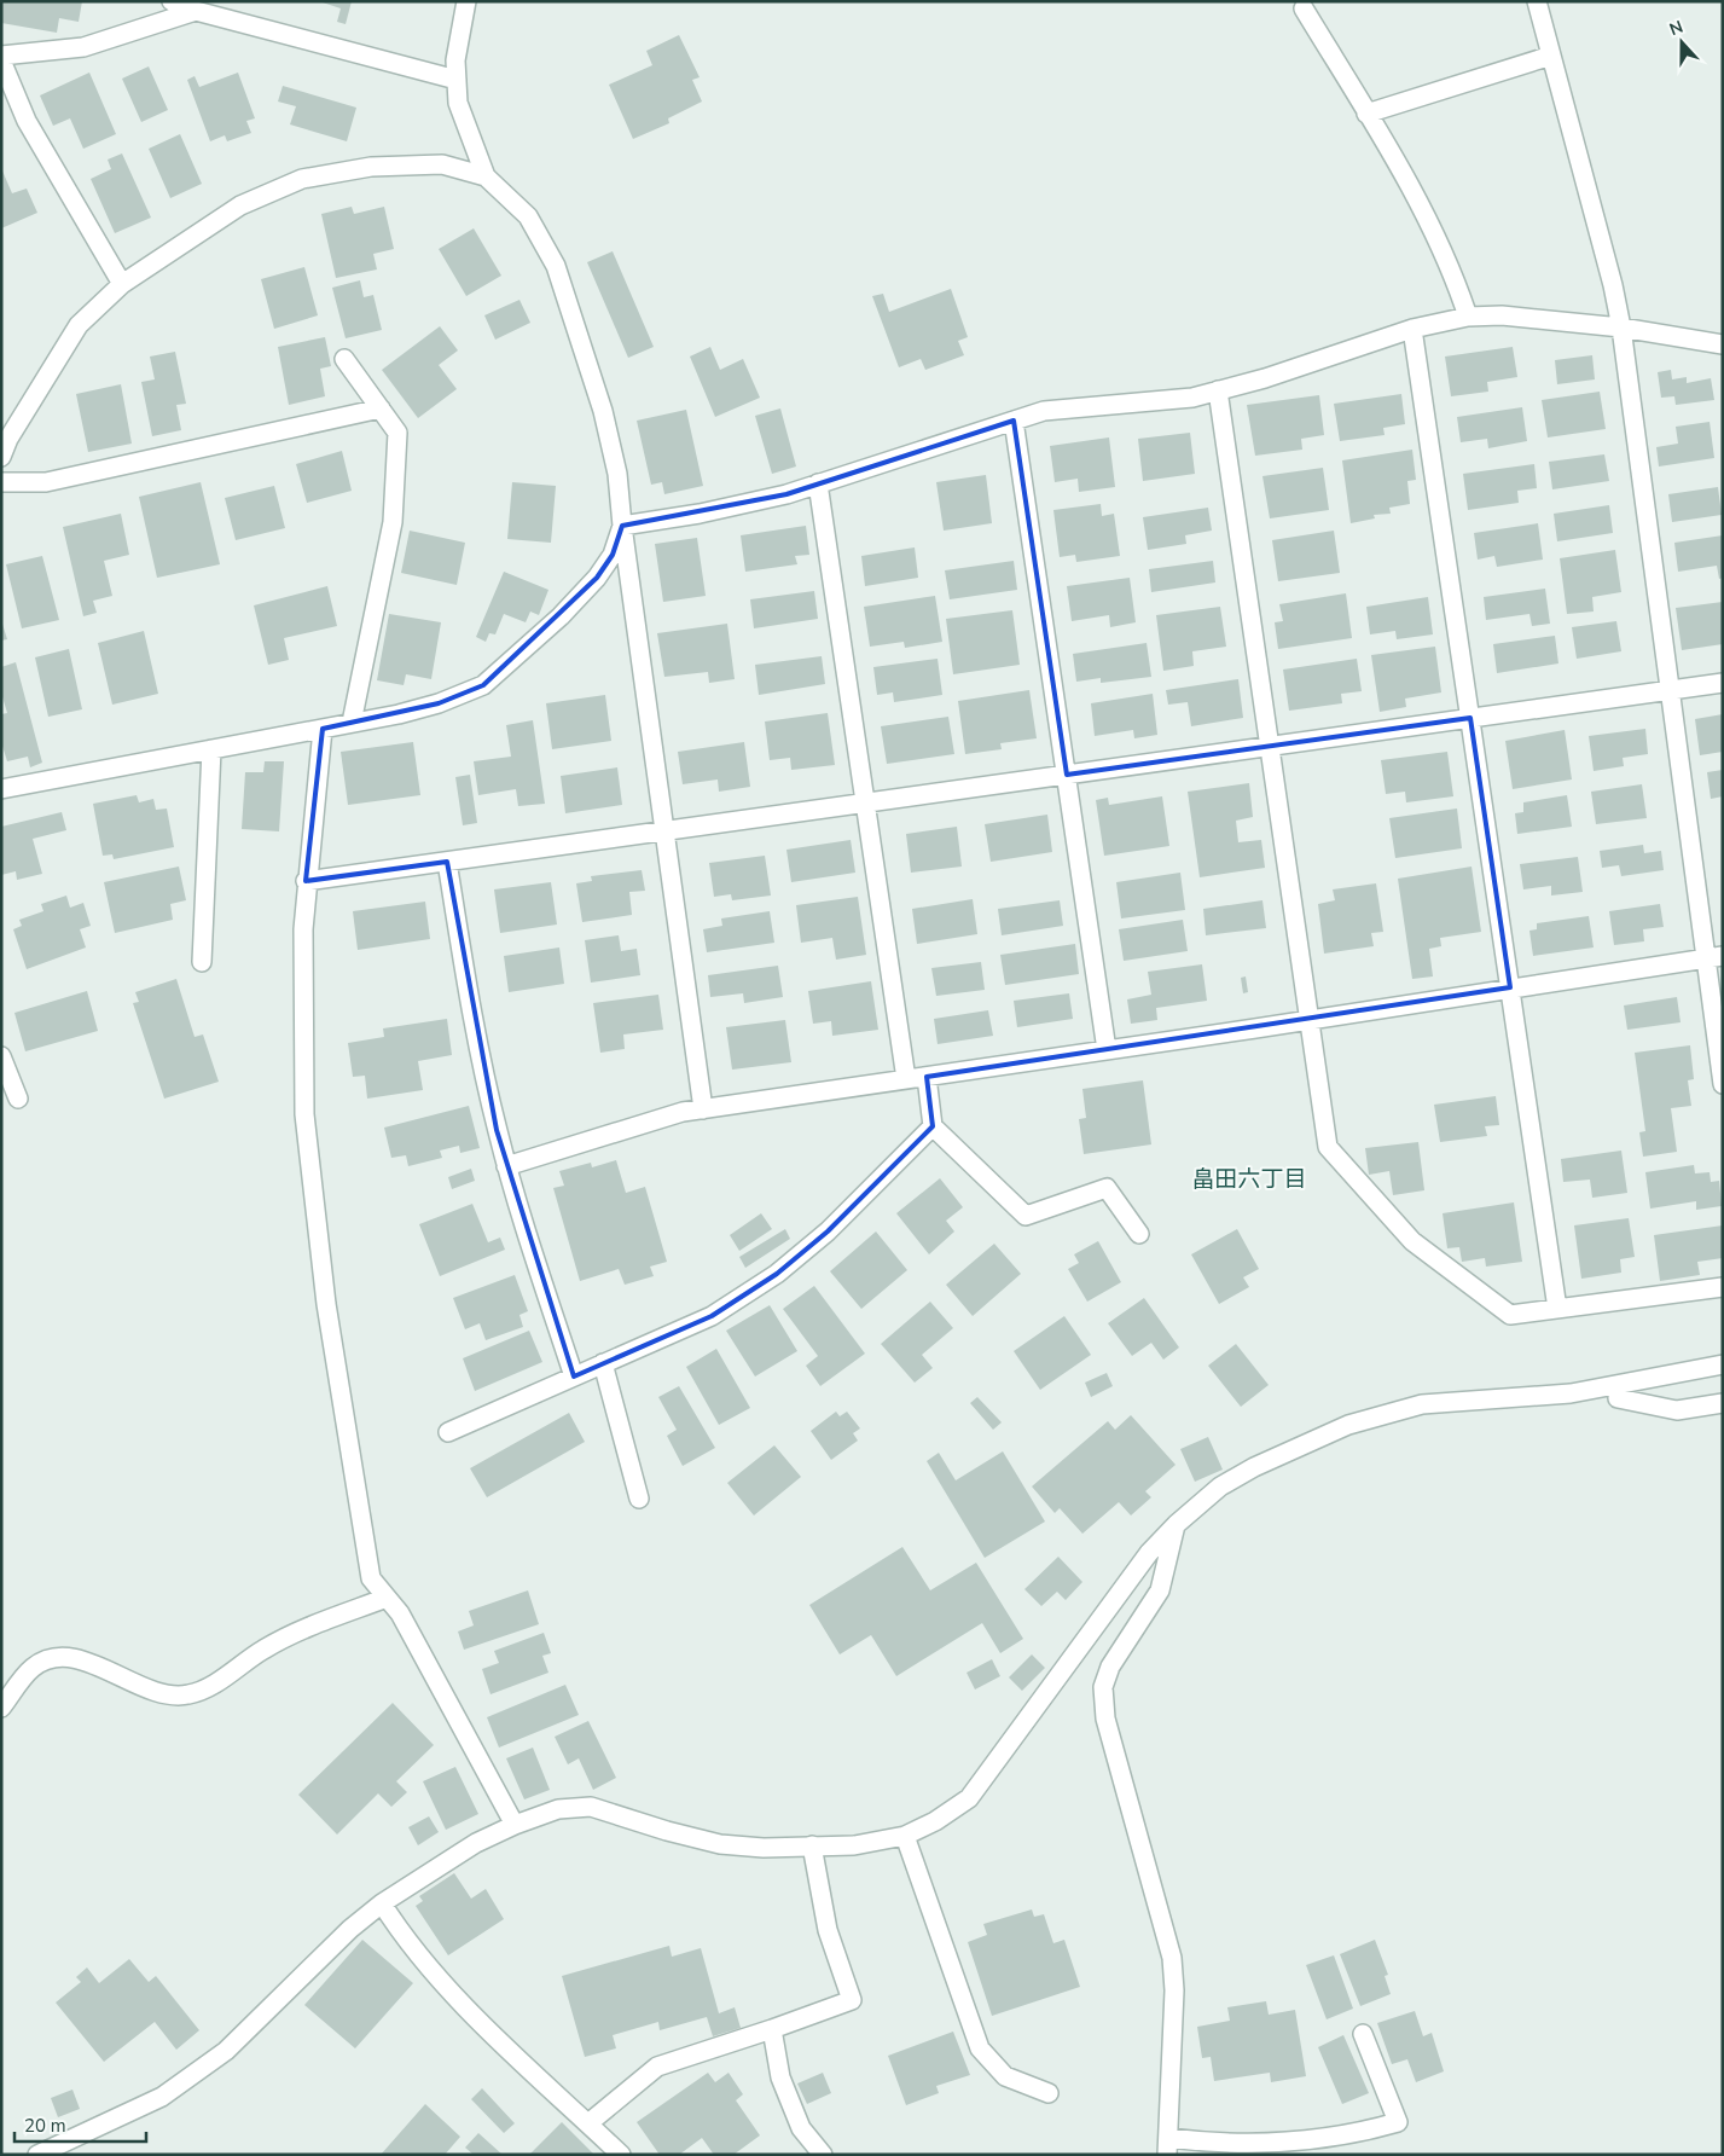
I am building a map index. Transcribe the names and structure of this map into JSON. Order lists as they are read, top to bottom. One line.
{"districts":["畠田六丁目"],"scale_bar":"20 m","north":"top"}
